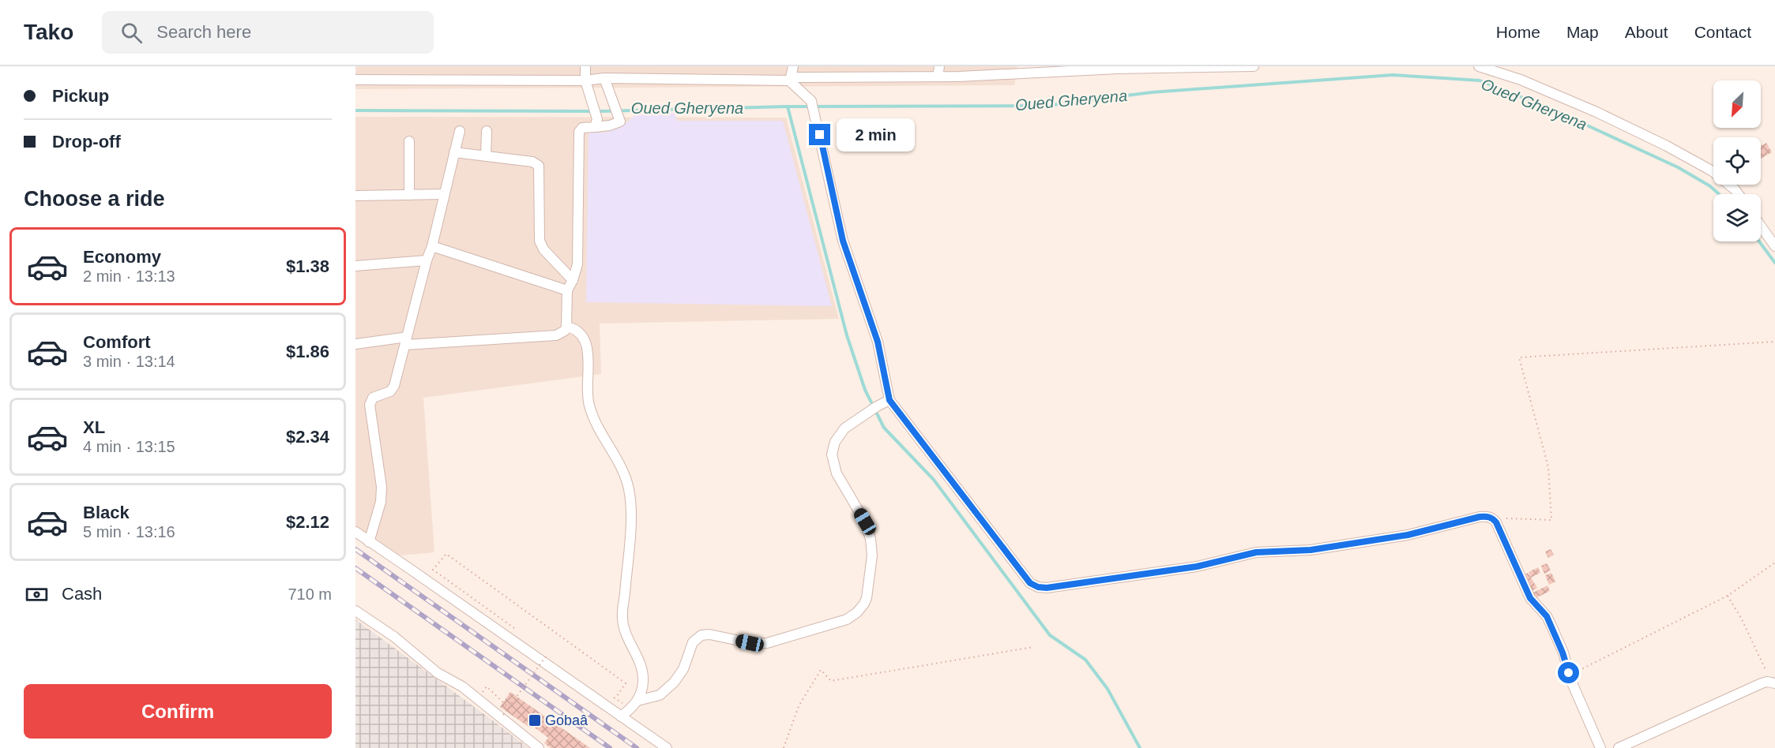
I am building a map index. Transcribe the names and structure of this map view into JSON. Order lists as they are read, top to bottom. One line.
{"water":["Oued Gheryena"],"places":{"transit":["Gobaâ"]},"north":"bottom left","page":{"header":"Tako","search":"Search here","nav":["Home","Map","About","Contact"],"banner":["Pickup","Drop-off"],"bubble":"2 min","heading":"Choose a ride","list":[{"name":"Economy","note":"2 min · 13:13","value":"$1.38"},{"name":"Comfort","note":"3 min · 13:14","value":"$1.86"},{"name":"XL","note":"4 min · 13:15","value":"$2.34"},{"name":"Black","note":"5 min · 13:16","value":"$2.12"}],"pay":["Cash","710 m"],"buttons":"Confirm"}}
